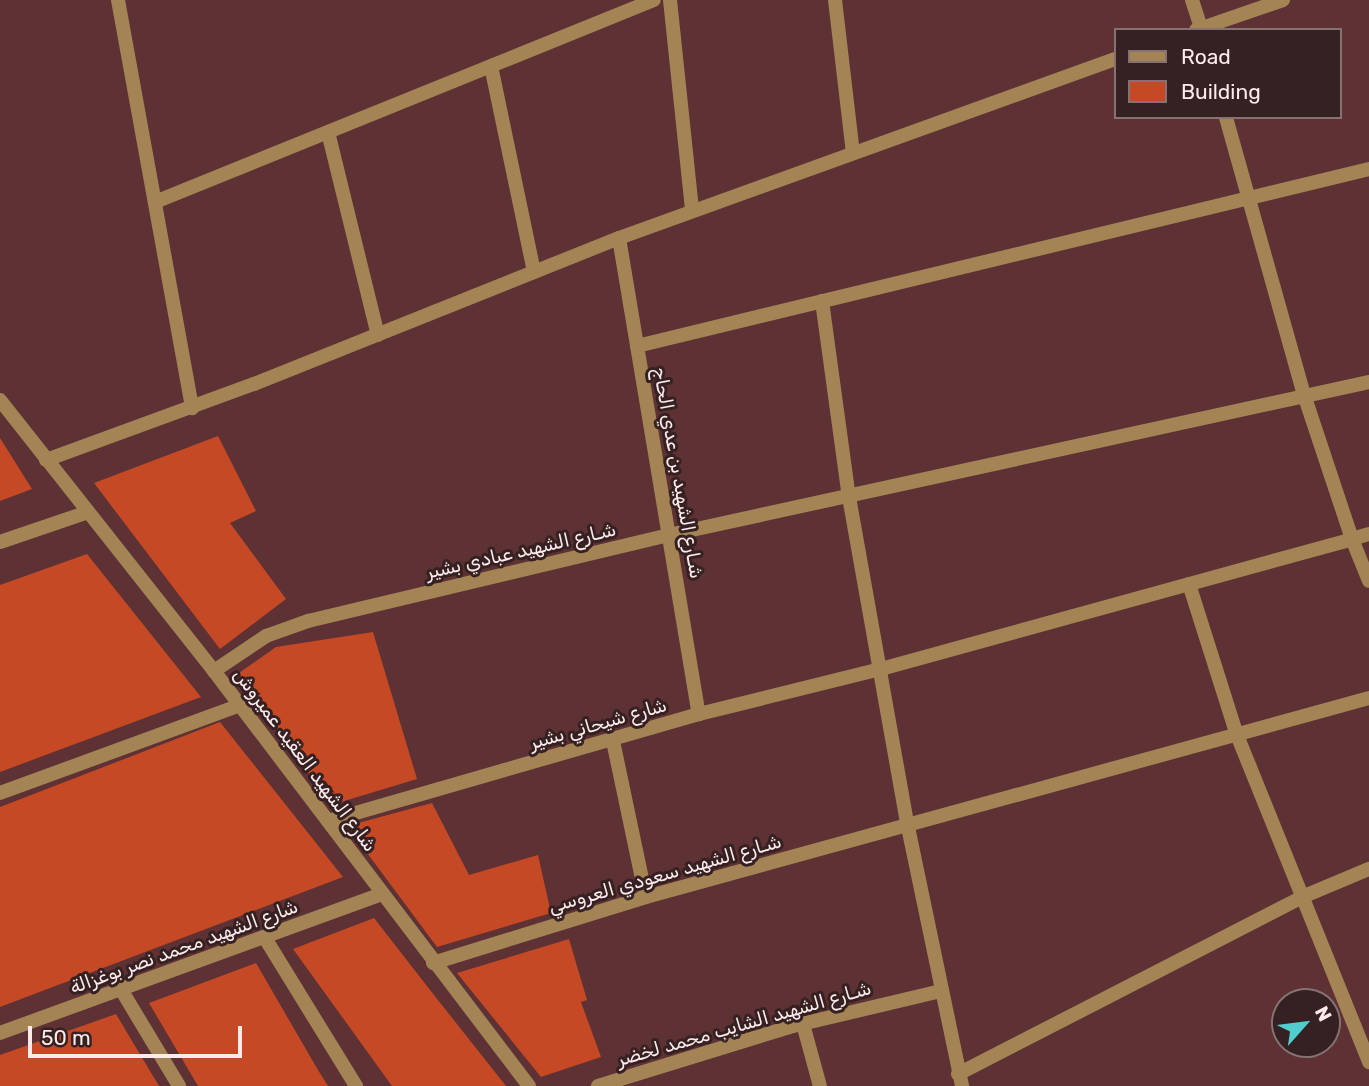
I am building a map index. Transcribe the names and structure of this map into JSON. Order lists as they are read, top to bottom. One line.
{"streets":{"street":["شـارع الشهيد بن عدي الحاج","شـارع الشهيد عبادي بشير","شارع شيحاني بشير","شارع الشهيد العقيد عميروش","شـارع الشهيد سعودي العروسي","شارع الشهيد محمد نصر بوغزالة","شـارع الشهيد الشايب محمد لخضر"]},"crossings":[["شـارع الشهيد بن عدي الحاج","شـارع الشهيد عبادي بشير"],["شـارع الشهيد بن عدي الحاج","شارع شيحاني بشير"],["شـارع الشهيد عبادي بشير","شارع الشهيد العقيد عميروش"],["شارع شيحاني بشير","شارع الشهيد العقيد عميروش"],["شارع الشهيد العقيد عميروش","شـارع الشهيد سعودي العروسي"],["شارع الشهيد العقيد عميروش","شارع الشهيد محمد نصر بوغزالة"]],"legend":["Road","Building"],"scale_bar":"50 m","north":"top right"}
